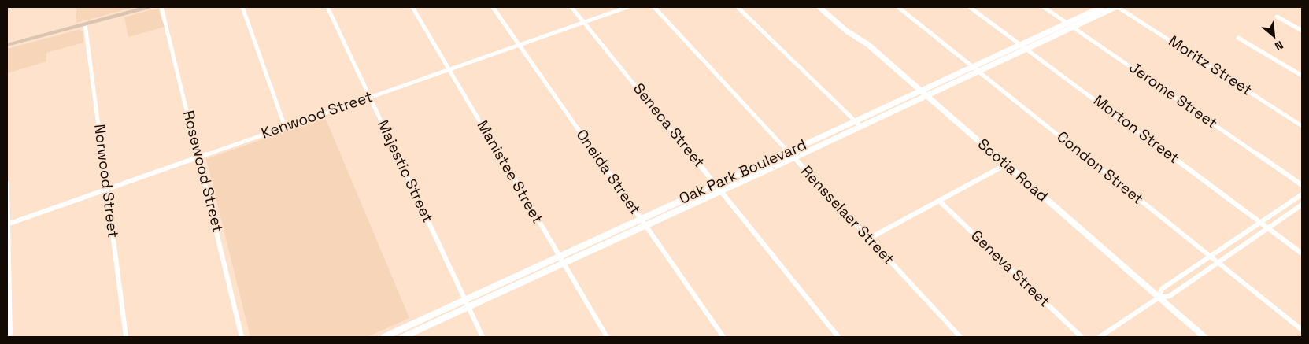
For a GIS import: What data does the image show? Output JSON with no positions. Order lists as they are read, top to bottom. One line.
{"streets":{"street":["Moritz Street","Jerome Street","Kenwood Street","Seneca Street","Morton Street","Condon Street","Scotia Road","Rosewood Street","Majestic Street","Manistee Street","Oneida Street","Oak Park Boulevard","Norwood Street","Rensselaer Street","Geneva Street"]},"crossings":[["Moritz Street","Oak Park Boulevard"],["Jerome Street","Oak Park Boulevard"],["Kenwood Street","Seneca Street"],["Kenwood Street","Rosewood Street"],["Kenwood Street","Majestic Street"],["Kenwood Street","Manistee Street"],["Kenwood Street","Oneida Street"],["Kenwood Street","Norwood Street"],["Seneca Street","Oak Park Boulevard"],["Morton Street","Oak Park Boulevard"],["Condon Street","Oak Park Boulevard"],["Scotia Road","Oak Park Boulevard"],["Majestic Street","Oak Park Boulevard"],["Manistee Street","Oak Park Boulevard"],["Oneida Street","Oak Park Boulevard"],["Oak Park Boulevard","Rensselaer Street"]],"north":"bottom right"}
